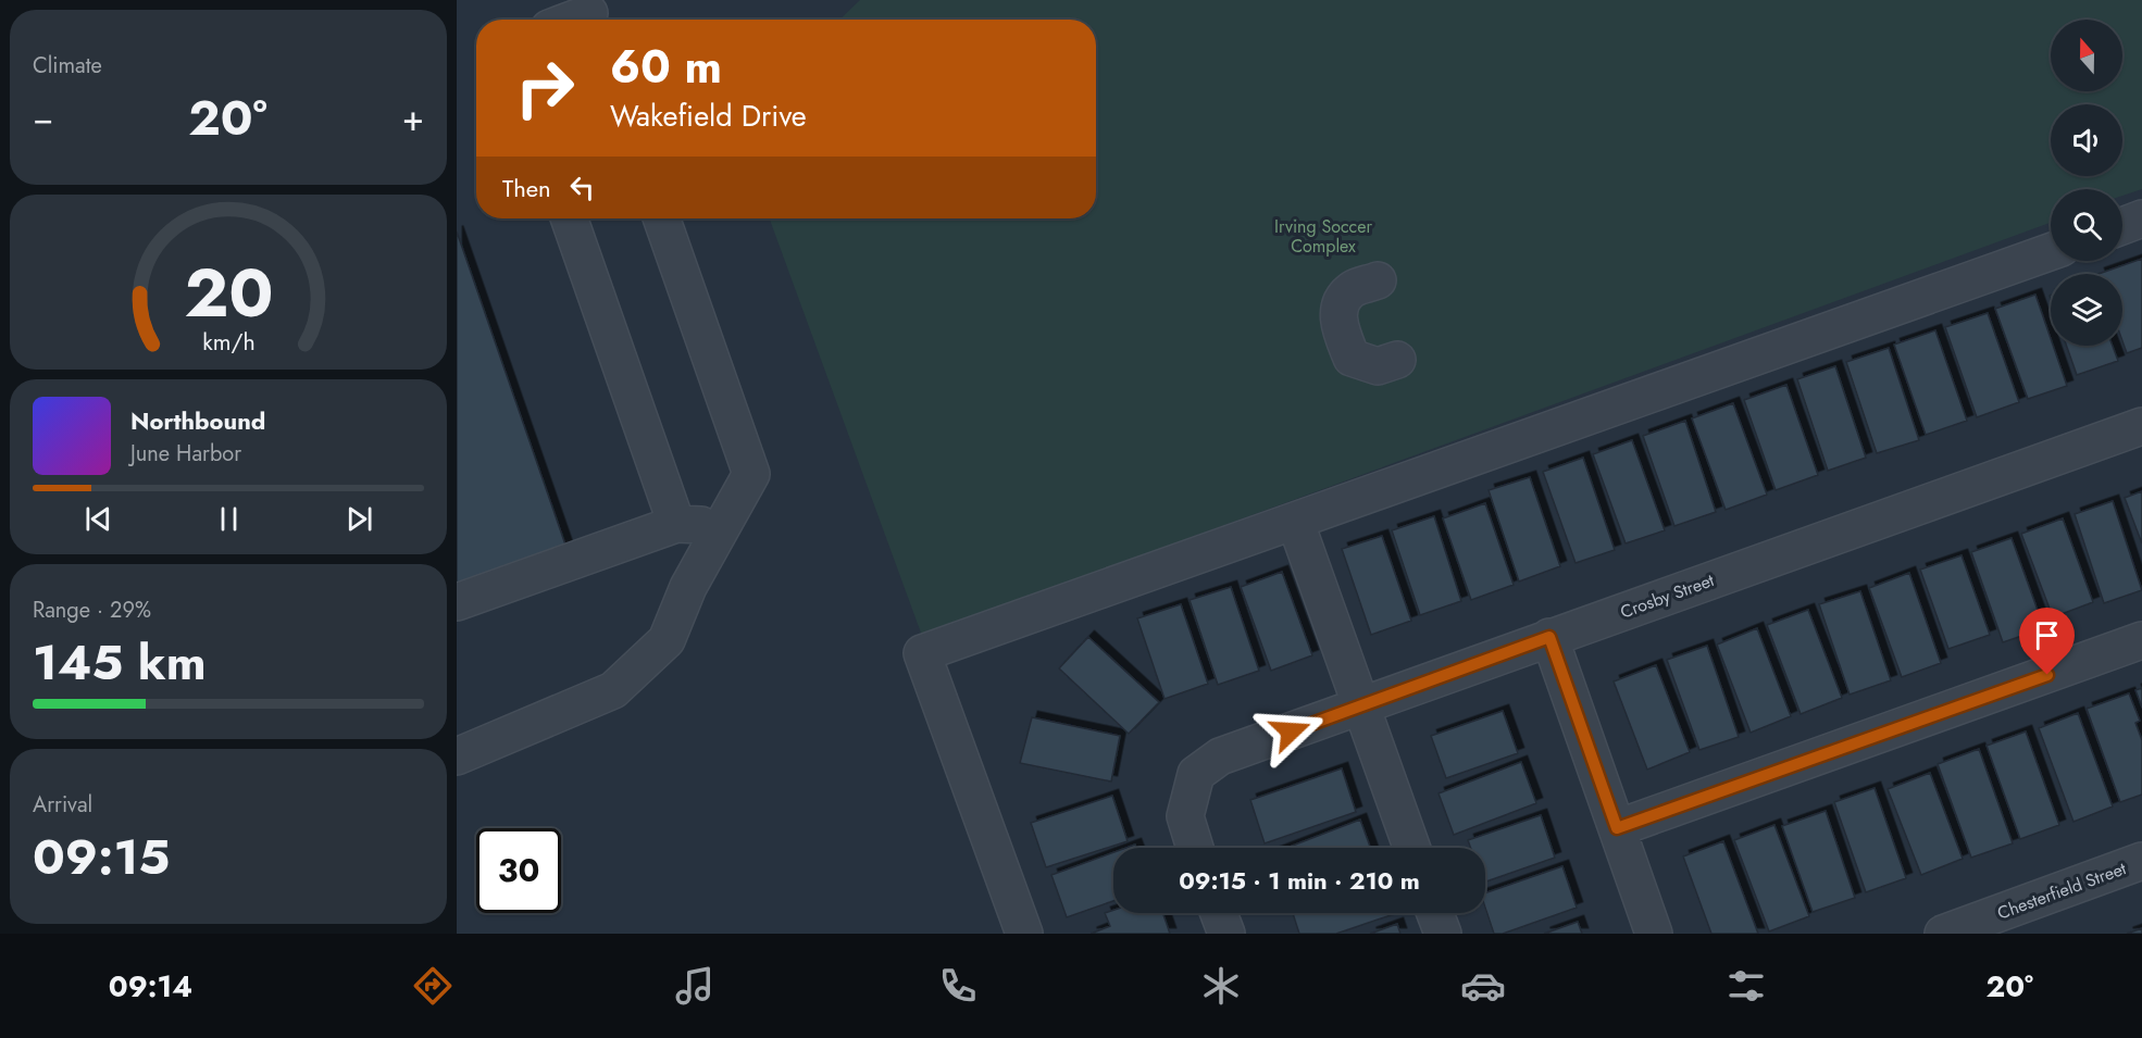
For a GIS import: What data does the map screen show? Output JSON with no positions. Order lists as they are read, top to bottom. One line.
{"streets":{"street":["Crosby Street","Chesterfield Street"]},"parks":["Irving Soccer Complex"],"north":"top","page":{"tile":["Climate",["Range · 29%","145 km"],["Arrival","09:15"]],"turn":["60 m","Wakefield Drive"],"heat":["−","20°","+"],"then":"Then","song":["Northbound","June Harbor"],"limit":"30","trip":"09:15 · 1 min · 210 m","tabs":["09:14","20°"],"gauge":["20","km/h"]}}
